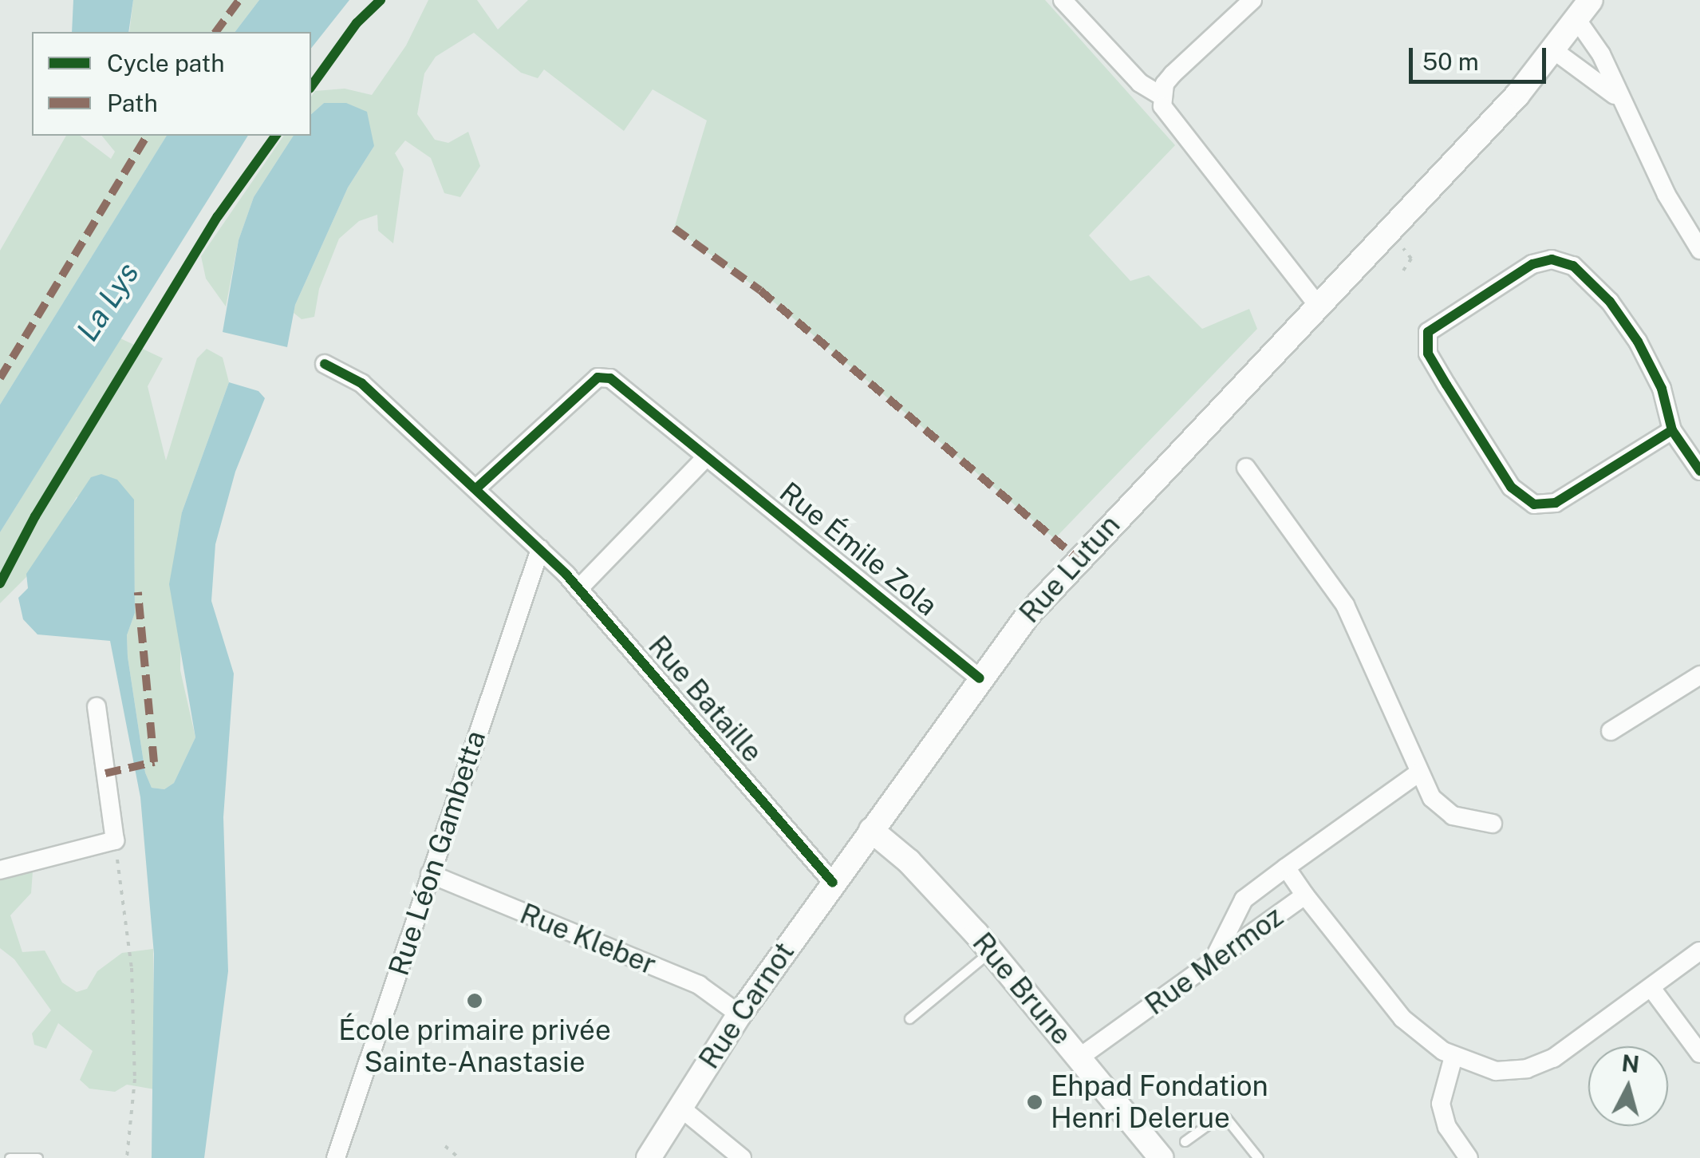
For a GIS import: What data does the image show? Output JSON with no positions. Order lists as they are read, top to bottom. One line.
{"streets":{"main road":["Rue Lutun","Rue Brune","Rue Carnot"],"street":["Rue Émile Zola","Rue Bataille","Rue Léon Gambetta","Rue Kleber","Rue Mermoz"]},"crossings":[["Rue Émile Zola","Rue Lutun"],["Rue Émile Zola","Rue Bataille"],["Rue Lutun","Rue Brune"],["Rue Lutun","Rue Carnot"],["Rue Bataille","Rue Léon Gambetta"],["Rue Bataille","Rue Carnot"],["Rue Léon Gambetta","Rue Kleber"],["Rue Kleber","Rue Carnot"],["Rue Mermoz","Rue Brune"]],"water":["La Lys"],"places":["École primaire privée Sainte-Anastasie","Ehpad Fondation Henri Delerue"],"legend":["Cycle path","Path"],"scale_bar":"50 m","north":"top"}
